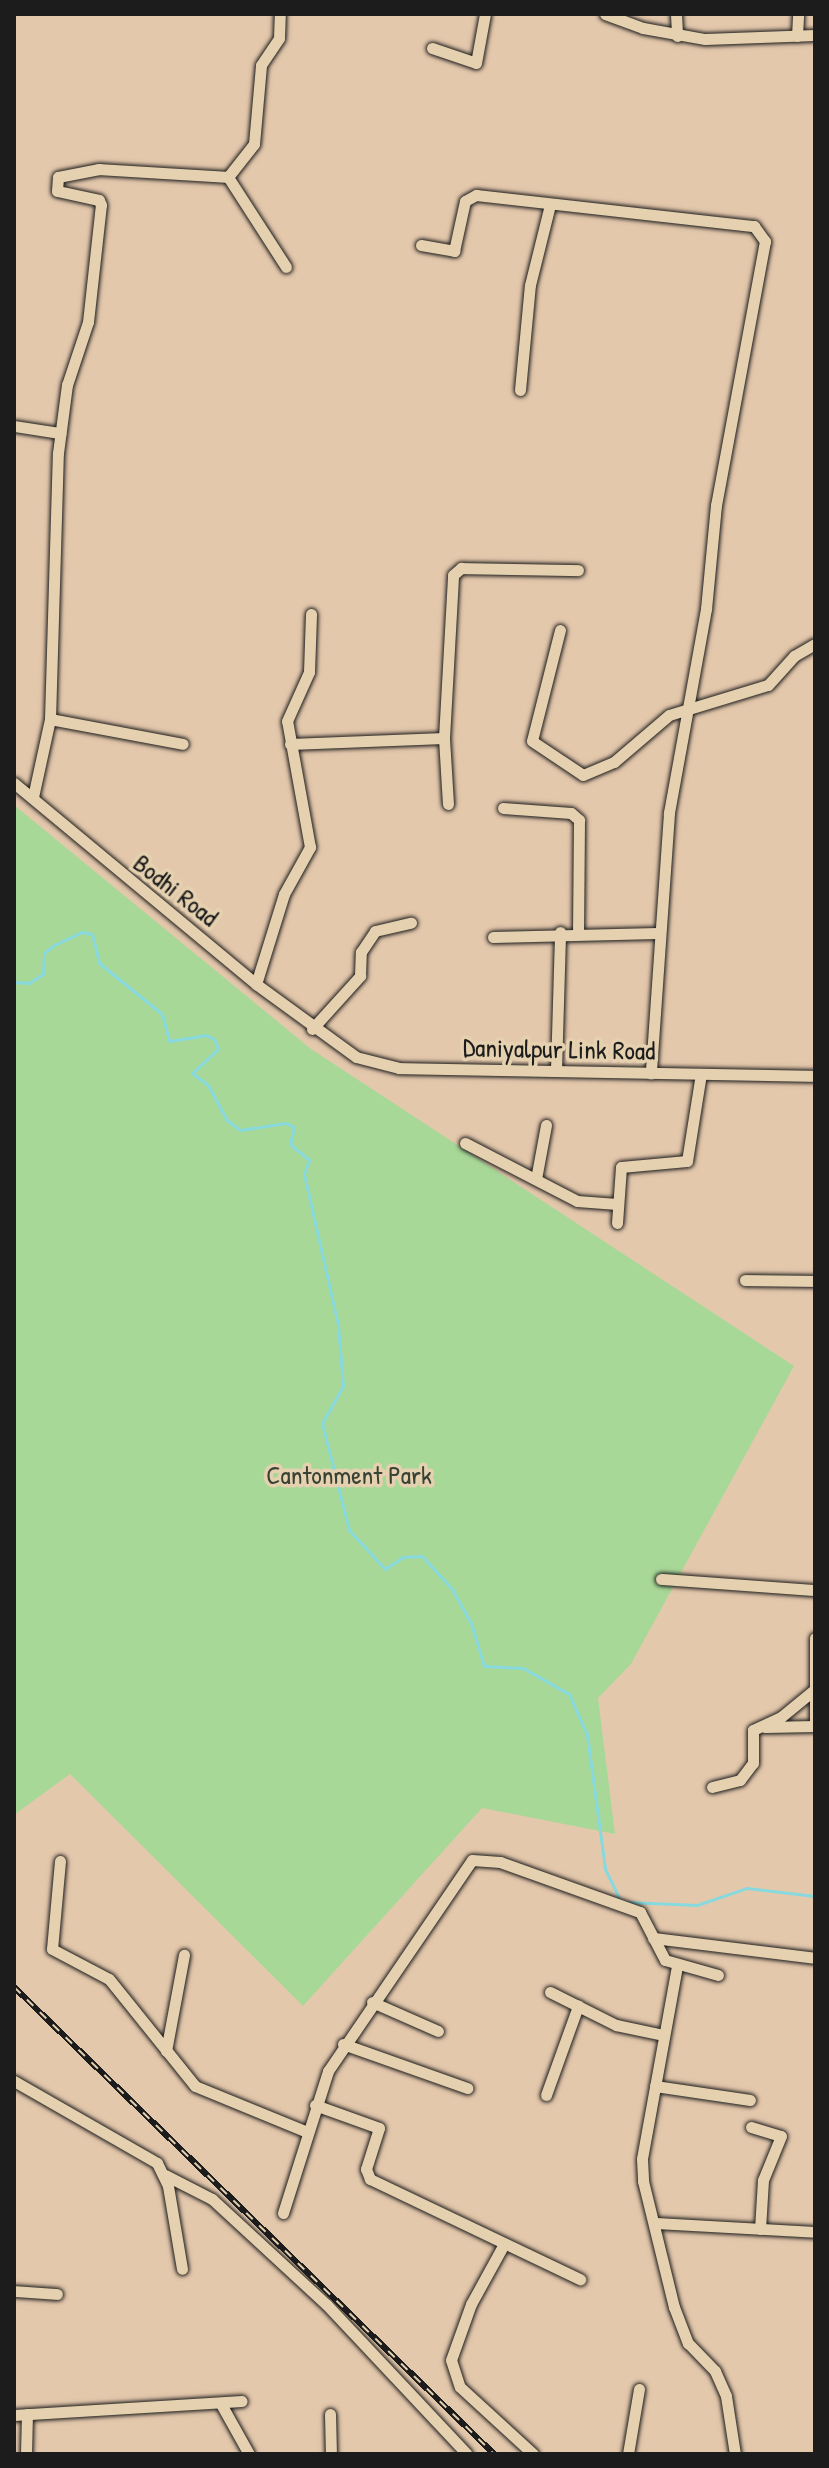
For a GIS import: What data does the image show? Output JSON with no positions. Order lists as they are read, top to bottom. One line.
{"streets":{"street":["Bodhi Road","Daniyalpur Link Road"]},"crossings":[["Bodhi Road","Daniyalpur Link Road"]],"parks":["Cantonment Park"]}
